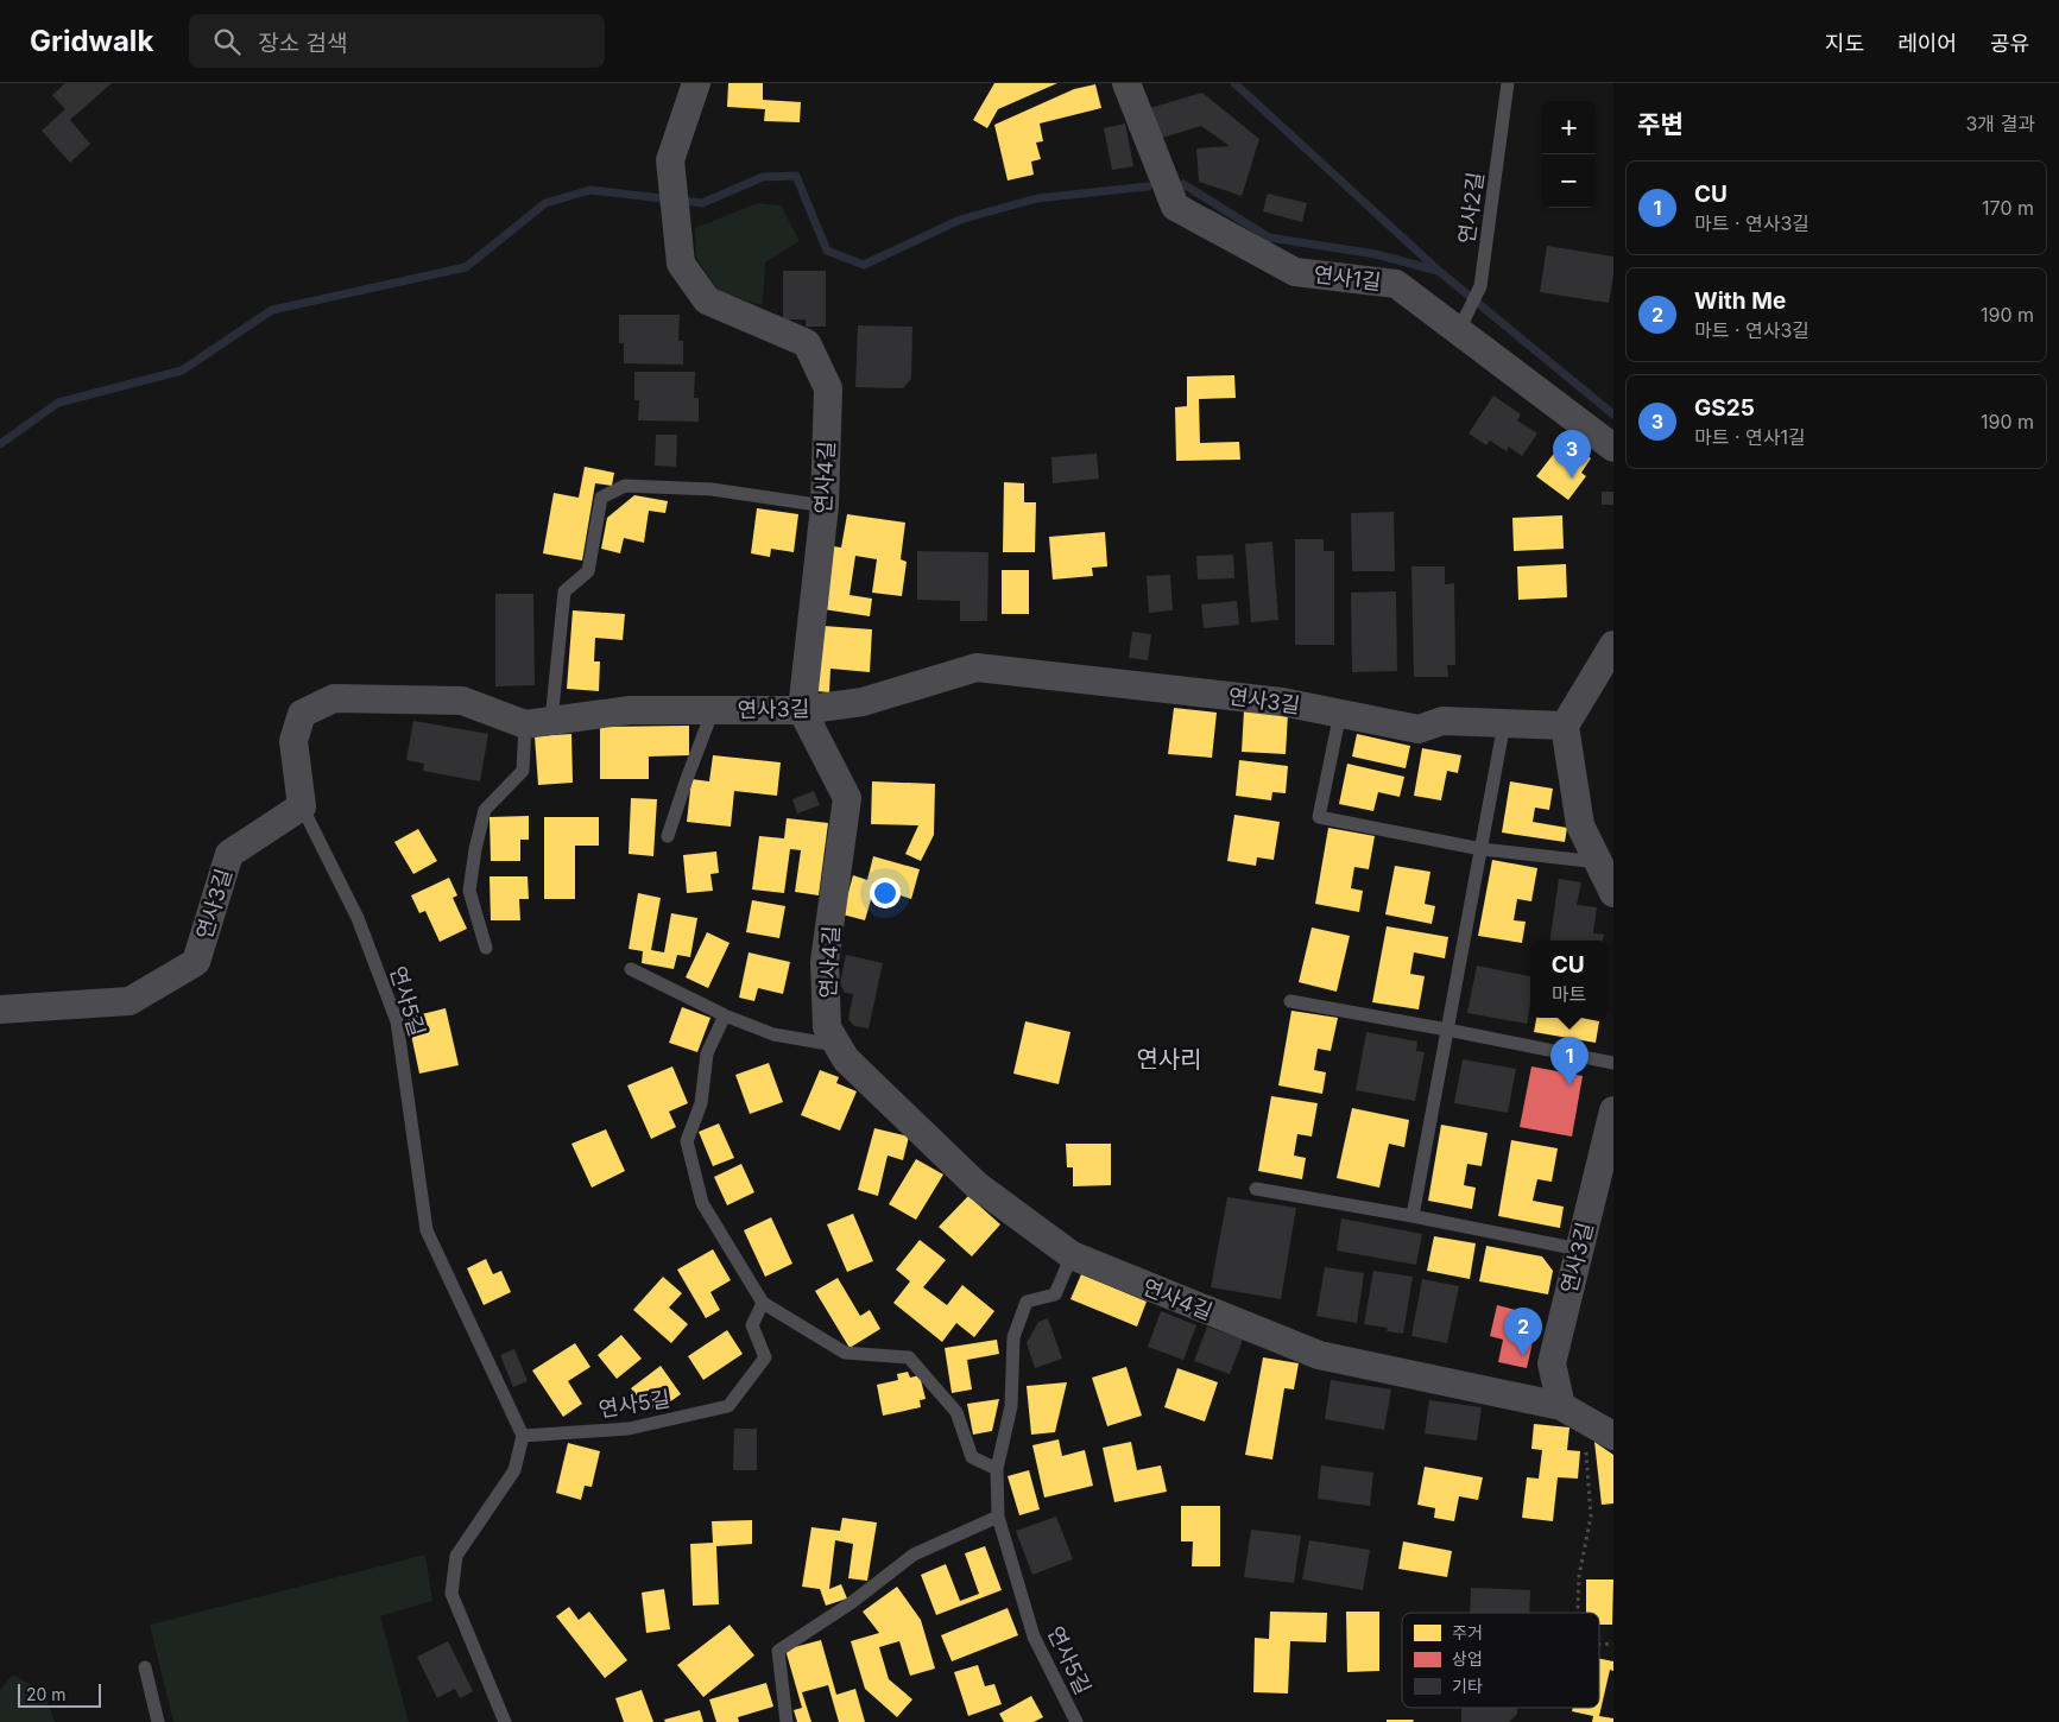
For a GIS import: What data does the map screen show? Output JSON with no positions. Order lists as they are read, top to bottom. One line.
{"streets":{"street":["연사1길","연사4길","연사3길"],"lane":["연사2길","연사5길"]},"crossings":[["연사2길","연사1길"],["연사4길","연사3길"],["연사4길","연사5길"],["연사3길","연사5길"]],"districts":["연사리"],"legend":["주거","상업","기타"],"scale_bar":"20 m","page":{"header":"Gridwalk","search":"장소 검색","nav":["지도","레이어","공유"],"heading":["주변","3개 결과"],"map_buttons":["+","−"],"list":[{"mark":"1","name":"CU","note":"마트 · 연사3길","value":"170 m"},{"mark":"2","name":"With Me","note":"마트 · 연사3길","value":"190 m"},{"mark":"3","name":"GS25","note":"마트 · 연사1길","value":"190 m"}],"pins":["3","1","2"],"popup":["CU","마트"],"scale":"20 m"}}
